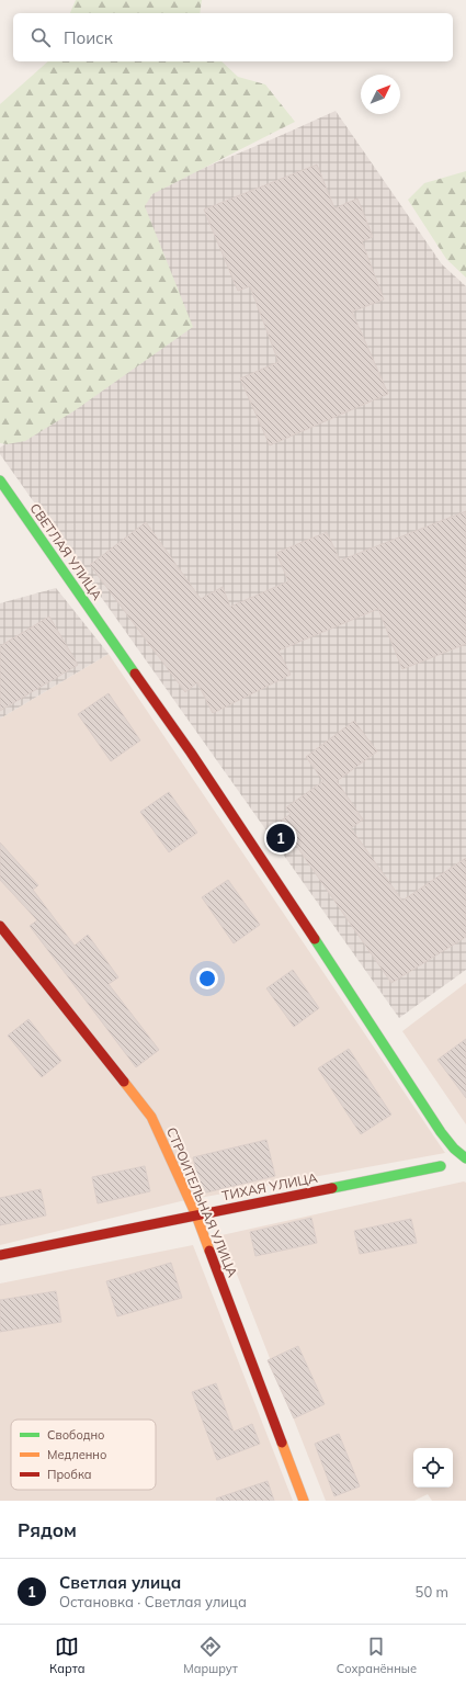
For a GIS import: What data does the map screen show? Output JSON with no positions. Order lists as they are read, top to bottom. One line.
{"streets":{"street":["СВЕТЛАЯ УЛИЦА","ТИХАЯ УЛИЦА","СТРОИТЕЛЬНАЯ УЛИЦА"]},"crossings":[["ТИХАЯ УЛИЦА","СТРОИТЕЛЬНАЯ УЛИЦА"]],"legend":["Свободно","Медленно","Пробка"],"north":"top right","page":{"search":"Поиск","pins":"1","heading":"Рядом","list":[{"mark":"1","name":"Светлая улица","note":"Остановка · Светлая улица","value":"50 m"}],"nav":["Карта","Маршрут","Сохранённые"]}}
